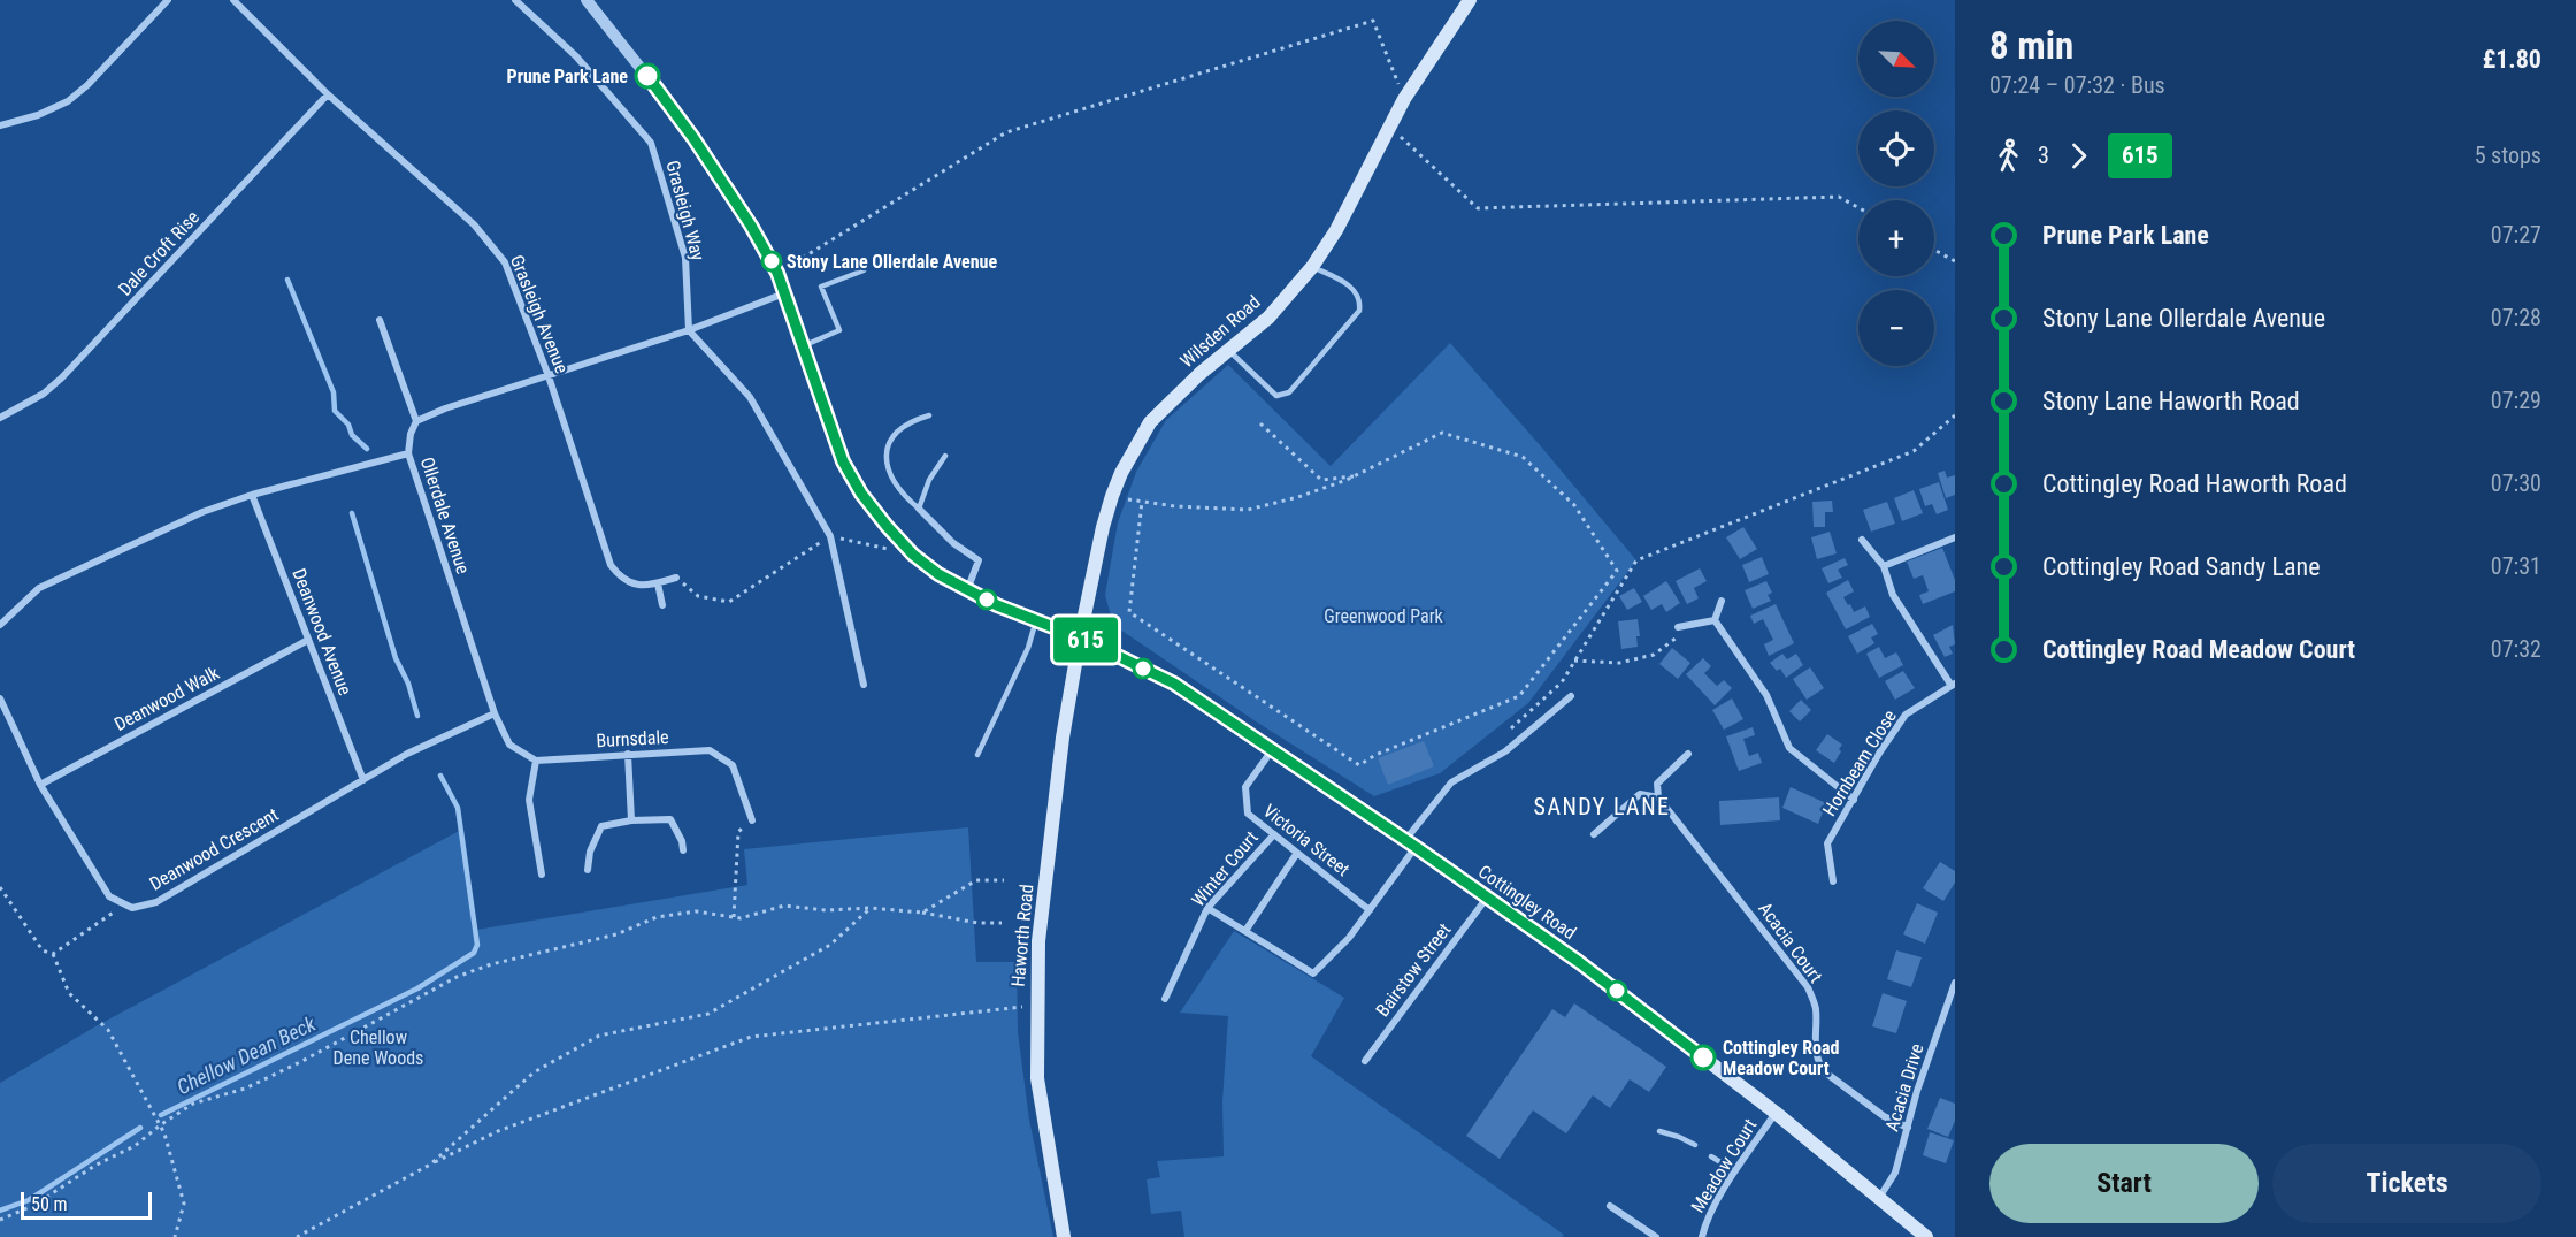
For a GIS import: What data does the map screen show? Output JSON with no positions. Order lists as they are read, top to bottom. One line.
{"streets":{"main road":["Wilsden Road","Cottingley Road","Haworth Road"],"street":["Grasleigh Way","Dale Croft Rise","Grasleigh Avenue","Ollerdale Avenue","Deanwood Avenue","Deanwood Walk","Burnsdale","Hornbeam Close","Victoria Street","Deanwood Crescent","Winter Court","Acacia Court","Bairstow Street","Acacia Drive","Meadow Court"]},"crossings":[["Dale Croft Rise","Grasleigh Avenue"],["Wilsden Road","Cottingley Road"],["Wilsden Road","Haworth Road"],["Ollerdale Avenue","Deanwood Crescent"],["Deanwood Avenue","Deanwood Walk"],["Deanwood Avenue","Deanwood Crescent"],["Victoria Street","Winter Court"],["Victoria Street","Cottingley Road"],["Cottingley Road","Haworth Road"],["Cottingley Road","Bairstow Street"],["Cottingley Road","Acacia Drive"],["Cottingley Road","Meadow Court"],["Acacia Court","Acacia Drive"]],"districts":["SANDY LANE"],"water":["Chellow Dean Beck"],"parks":["Greenwood Park","Chellow Dene Woods"],"places":["Prune Park Lane","Stony Lane Ollerdale Avenue","Cottingley Road Meadow Court"],"lines":["bus line 615"],"scale_bar":"50 m","north":"bottom right","page":{"on_map":"615","heading":["8 min","07:24 – 07:32 · Bus","£1.80"],"map_buttons":["+","−"],"legs":["3","615","5 stops"],"list":[{"name":"Prune Park Lane","value":"07:27"},{"name":"Stony Lane Ollerdale Avenue","value":"07:28"},{"name":"Stony Lane Haworth Road","value":"07:29"},{"name":"Cottingley Road Haworth Road","value":"07:30"},{"name":"Cottingley Road Sandy Lane","value":"07:31"},{"name":"Cottingley Road Meadow Court","value":"07:32"}],"buttons":["Start","Tickets"],"scale":"50 m"}}
